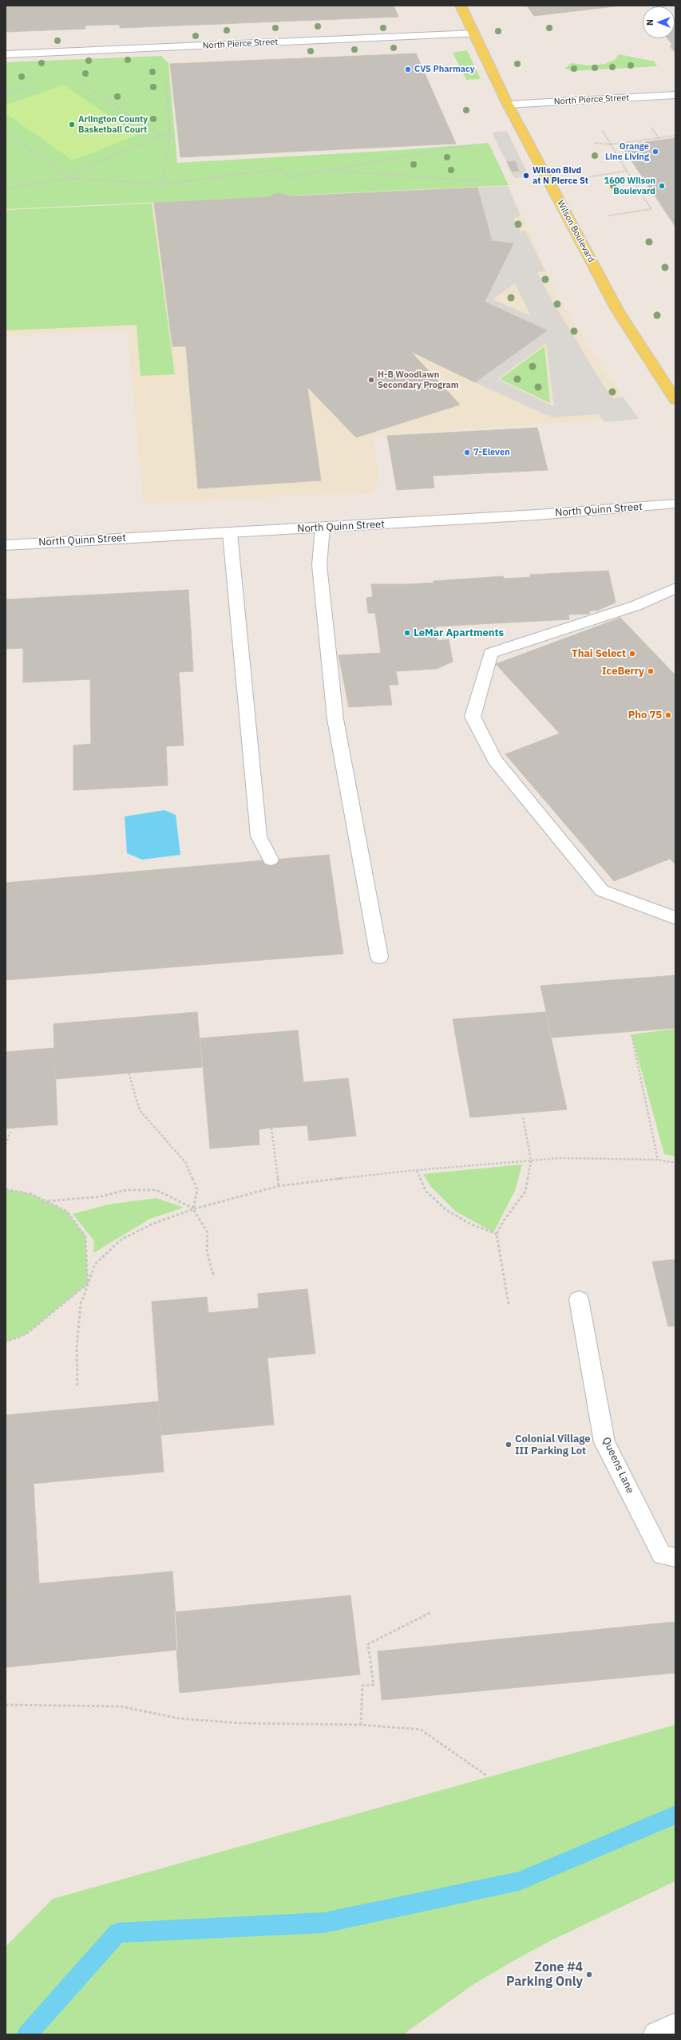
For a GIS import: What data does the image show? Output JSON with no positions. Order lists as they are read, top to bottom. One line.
{"streets":{"main road":["Wilson Boulevard"],"street":["North Pierce Street","North Quinn Street","Queens Lane"]},"crossings":[["North Pierce Street","Wilson Boulevard"]],"places":["CVS Pharmacy","Arlington County Basketball Court","Orange Line Living","Wilson Blvd at N Pierce St","1600 Wilson Boulevard","H-B Woodlawn Secondary Program","7-Eleven","LeMar Apartments","Thai Select","IceBerry","Pho 75","Colonial Village III Parking Lot","Zone #4 Parking Only"],"north":"left"}
